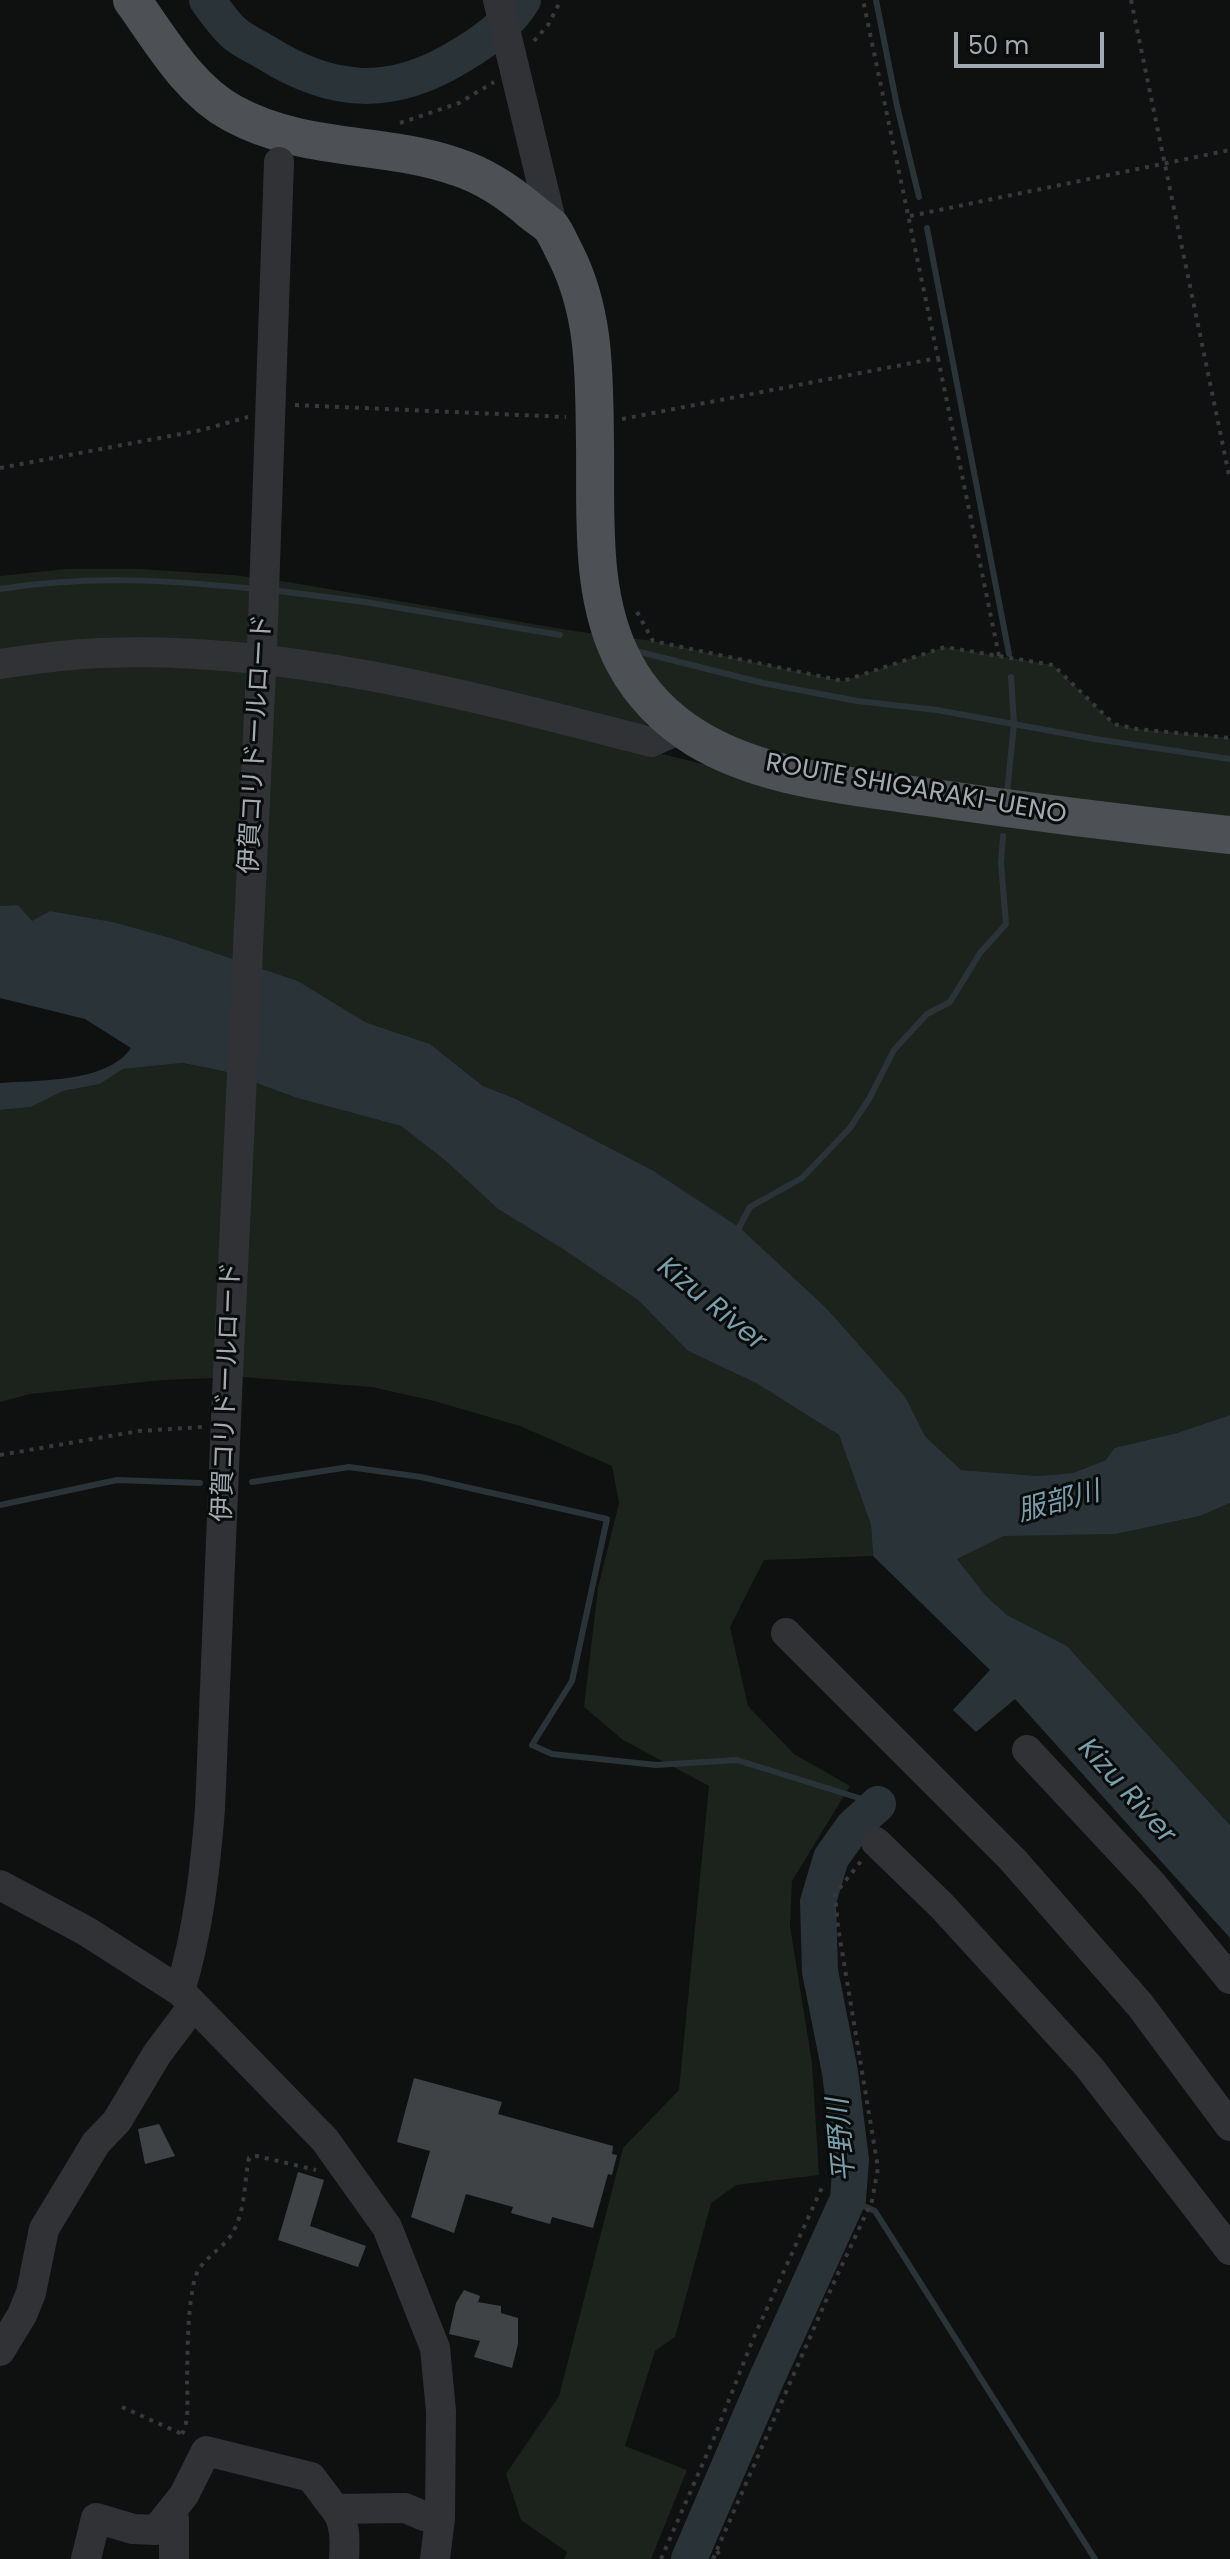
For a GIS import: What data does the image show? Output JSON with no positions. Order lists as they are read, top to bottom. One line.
{"streets":{"main road":["ROUTE SHIGARAKI-UENO"],"street":["伊賀コリドールロード"]},"crossings":[["伊賀コリドールロード","ROUTE SHIGARAKI-UENO"]],"water":["Kizu River","服部川","平野川"],"scale_bar":"50 m"}
